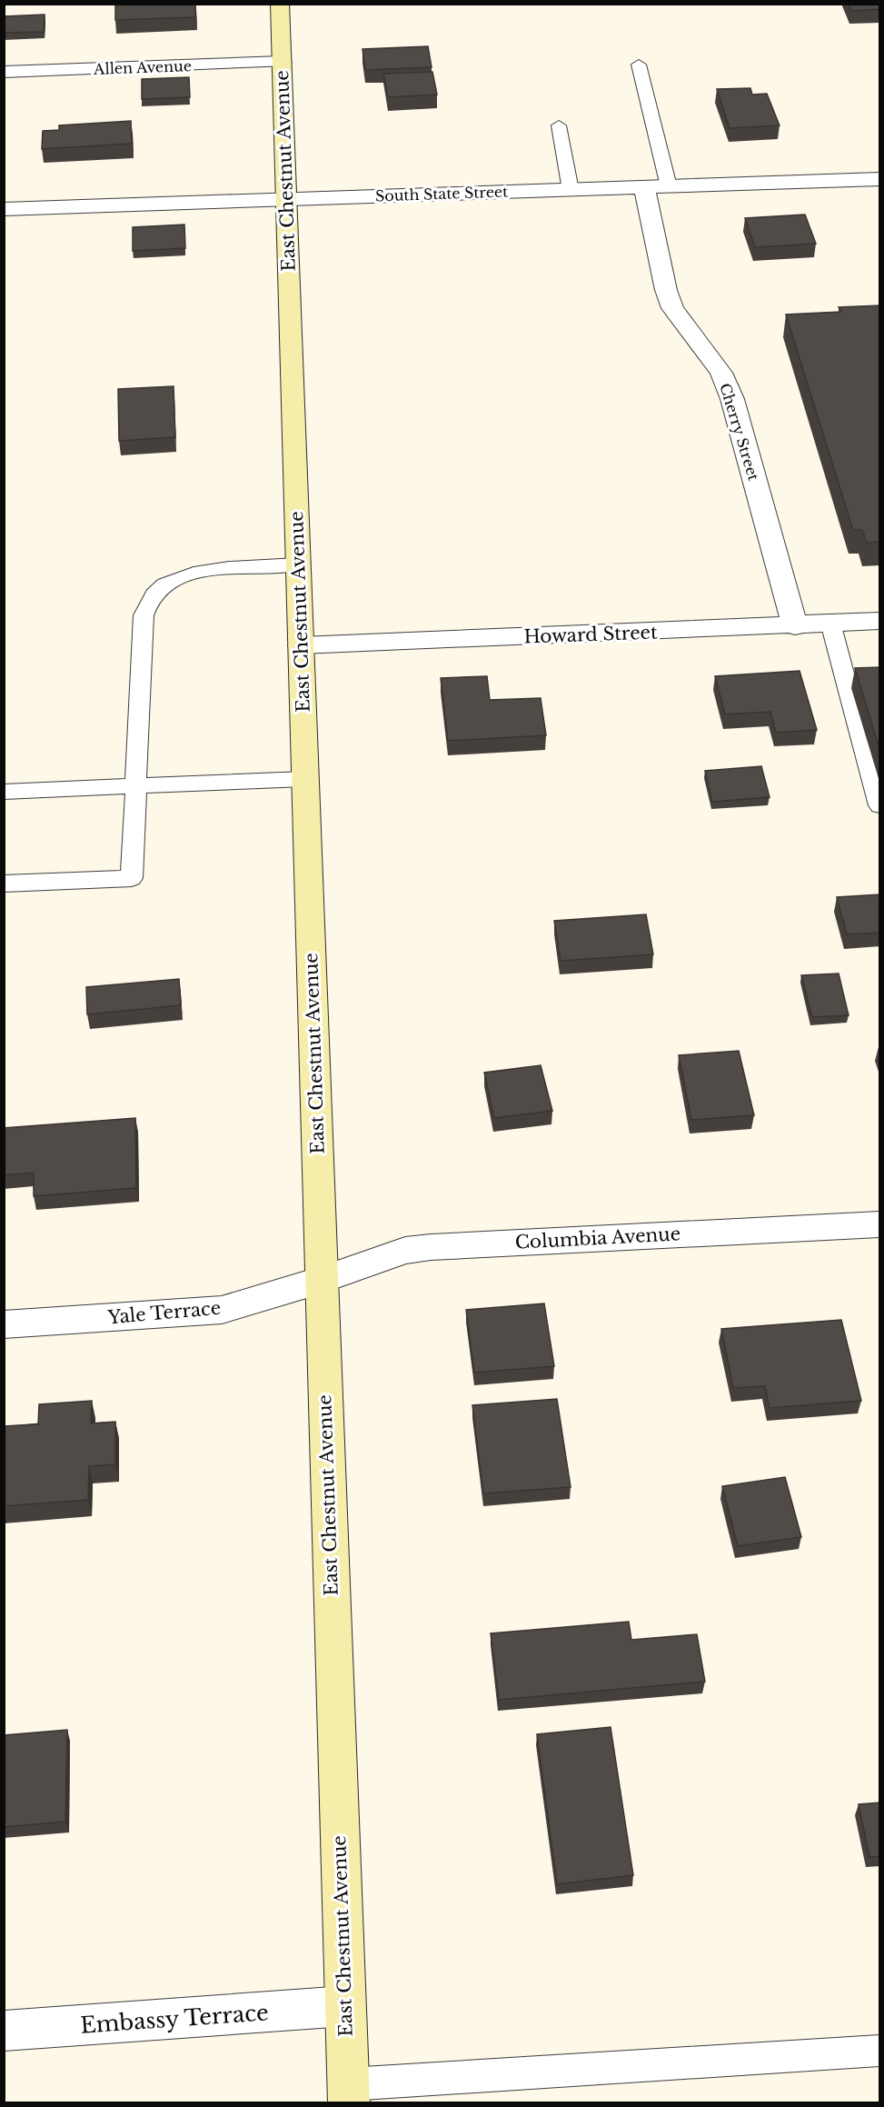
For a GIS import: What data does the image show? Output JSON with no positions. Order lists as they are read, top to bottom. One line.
{"streets":{"street":["Allen Avenue","East Chestnut Avenue","South State Street","Cherry Street","Howard Street","Columbia Avenue","Yale Terrace","Embassy Terrace"]},"crossings":[["Allen Avenue","East Chestnut Avenue"],["East Chestnut Avenue","South State Street"],["East Chestnut Avenue","Howard Street"],["East Chestnut Avenue","Columbia Avenue"],["East Chestnut Avenue","Yale Terrace"],["East Chestnut Avenue","Embassy Terrace"],["South State Street","Cherry Street"],["Cherry Street","Howard Street"],["Columbia Avenue","Yale Terrace"]]}
